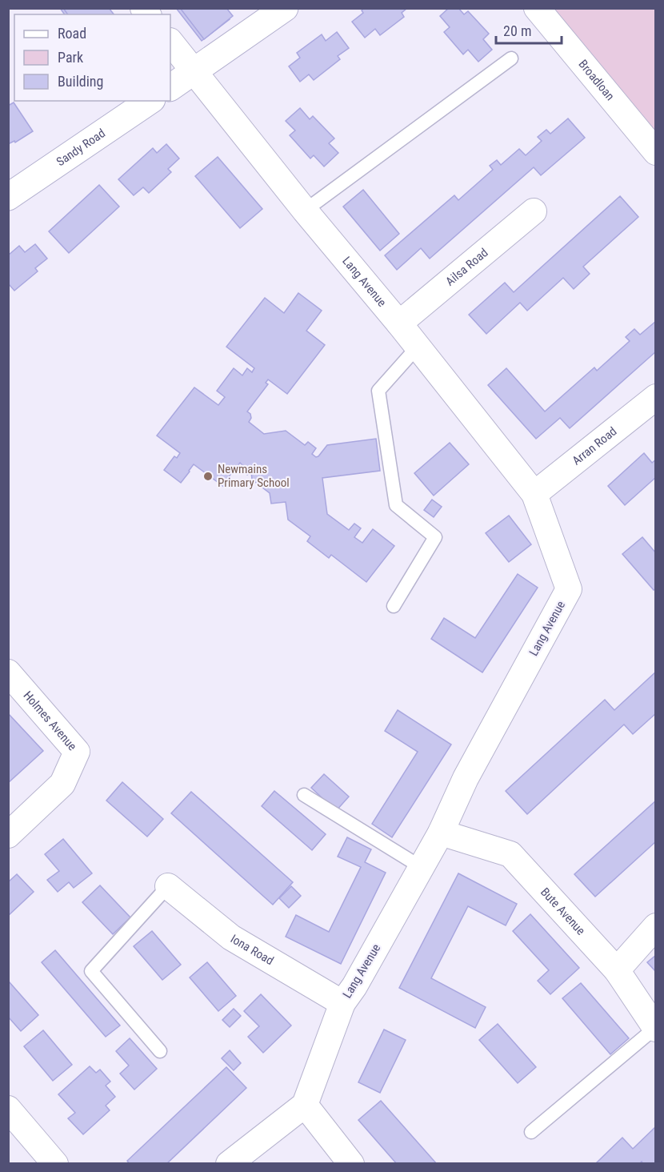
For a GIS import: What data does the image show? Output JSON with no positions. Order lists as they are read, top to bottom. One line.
{"streets":{"main road":["Sandy Road"],"street":["Broadloan","Ailsa Road","Lang Avenue","Arran Road","Holmes Avenue","Bute Avenue","Iona Road"]},"crossings":[["Ailsa Road","Lang Avenue"],["Lang Avenue","Arran Road"],["Lang Avenue","Bute Avenue"],["Lang Avenue","Iona Road"]],"places":["Newmains Primary School"],"legend":["Road","Park","Building"],"scale_bar":"20 m"}
